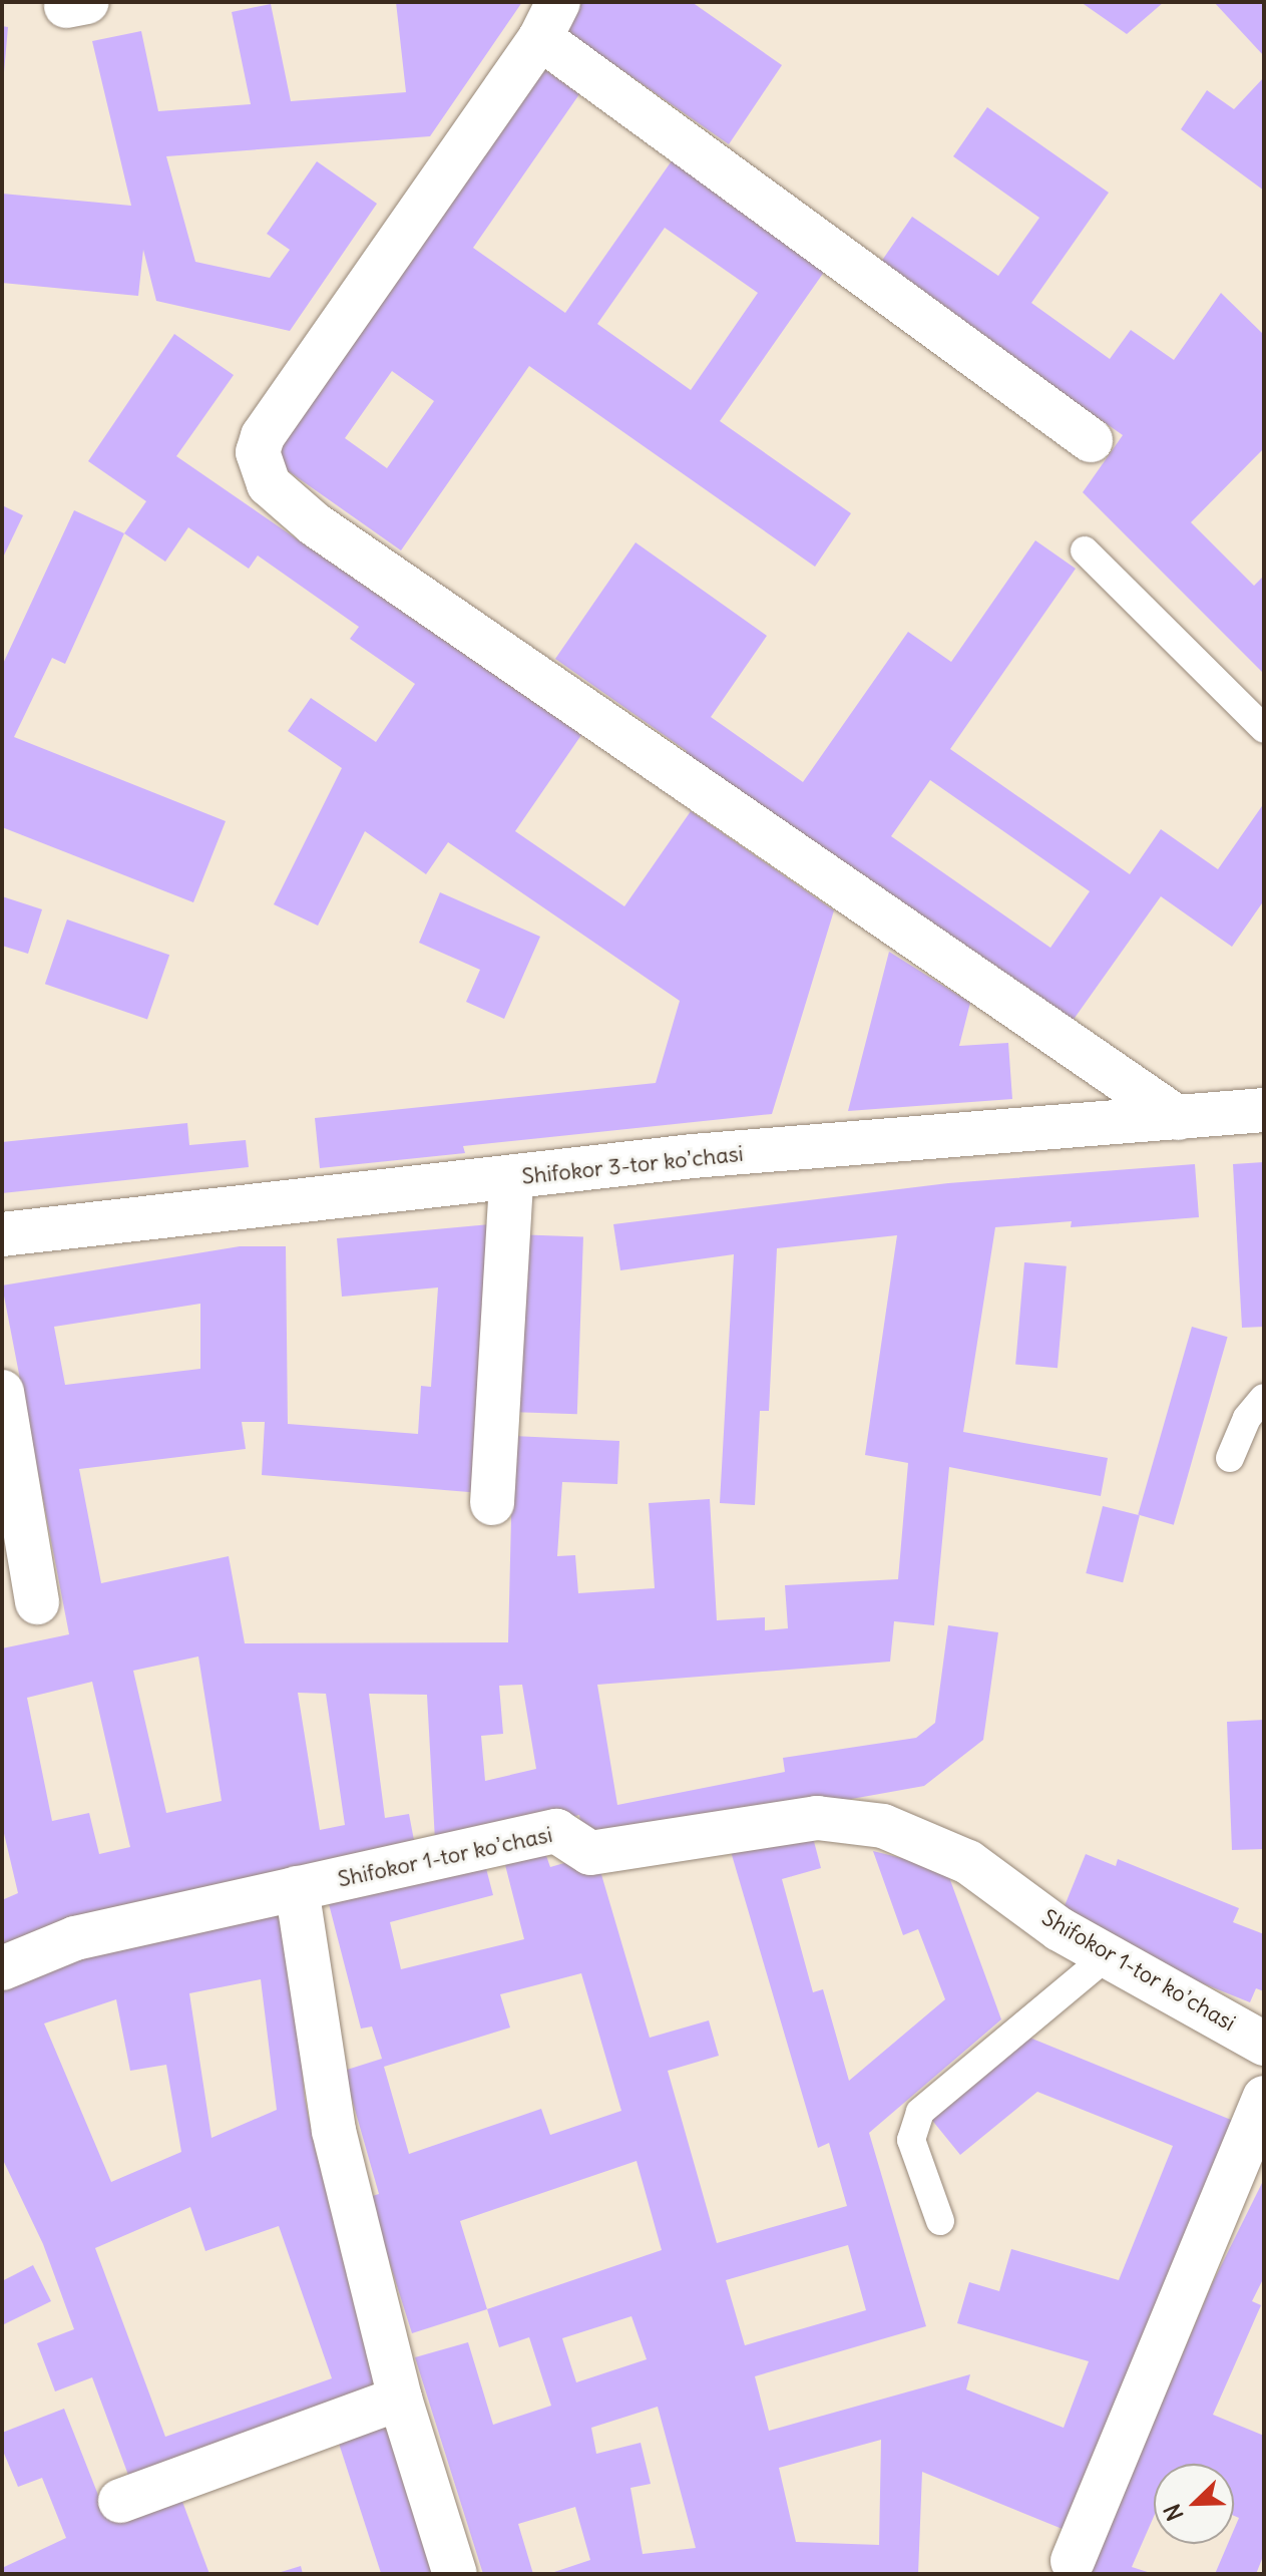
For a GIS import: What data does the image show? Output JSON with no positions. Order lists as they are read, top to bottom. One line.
{"streets":{"street":["Shifokor 3-tor koʼchasi","Shifokor 1-tor koʼchasi"]},"north":"bottom left"}
